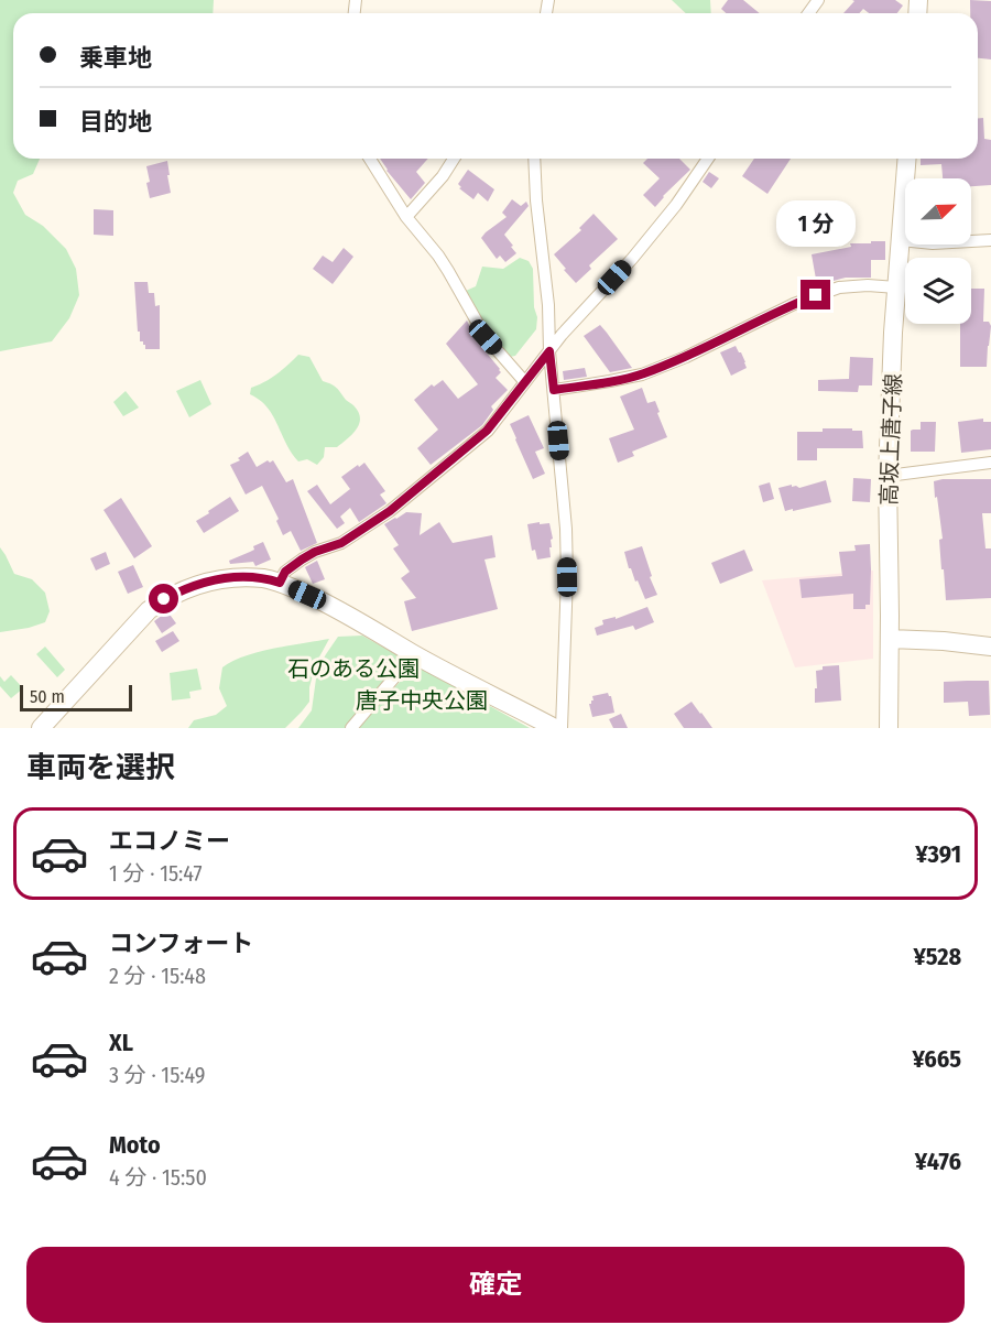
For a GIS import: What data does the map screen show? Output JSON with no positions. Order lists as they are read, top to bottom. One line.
{"streets":{"street":["高坂上唐子線"]},"parks":["石のある公園","唐子中央公園"],"scale_bar":"50 m","north":"top right","page":{"banner":["乗車地","目的地"],"bubble":"1 分","scale":"50 m","heading":"車両を選択","list":[{"name":"エコノミー","note":"1 分 · 15:47","value":"¥391"},{"name":"コンフォート","note":"2 分 · 15:48","value":"¥528"},{"name":"XL","note":"3 分 · 15:49","value":"¥665"},{"name":"Moto","note":"4 分 · 15:50","value":"¥476"}],"buttons":"確定"}}
